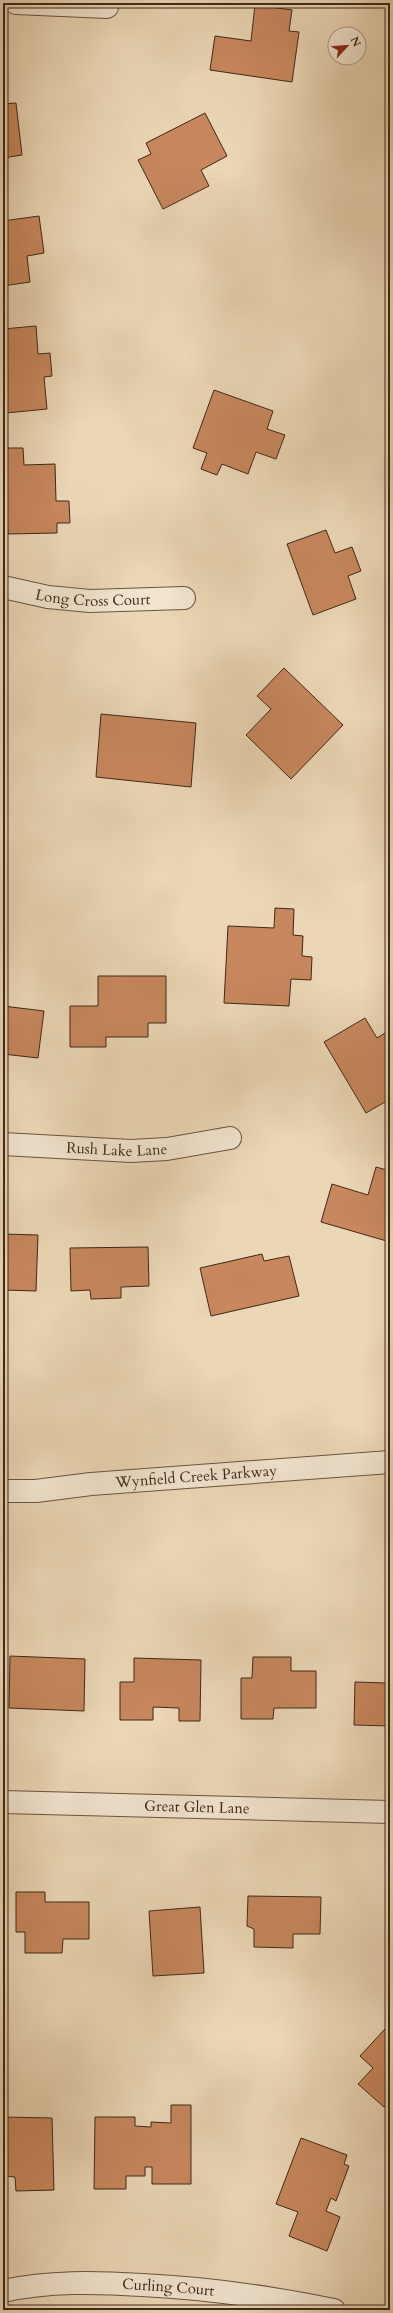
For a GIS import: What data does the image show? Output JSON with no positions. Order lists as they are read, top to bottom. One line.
{"streets":{"street":["Long Cross Court","Rush Lake Lane","Wynfield Creek Parkway","Great Glen Lane","Curling Court"]},"north":"top right"}
